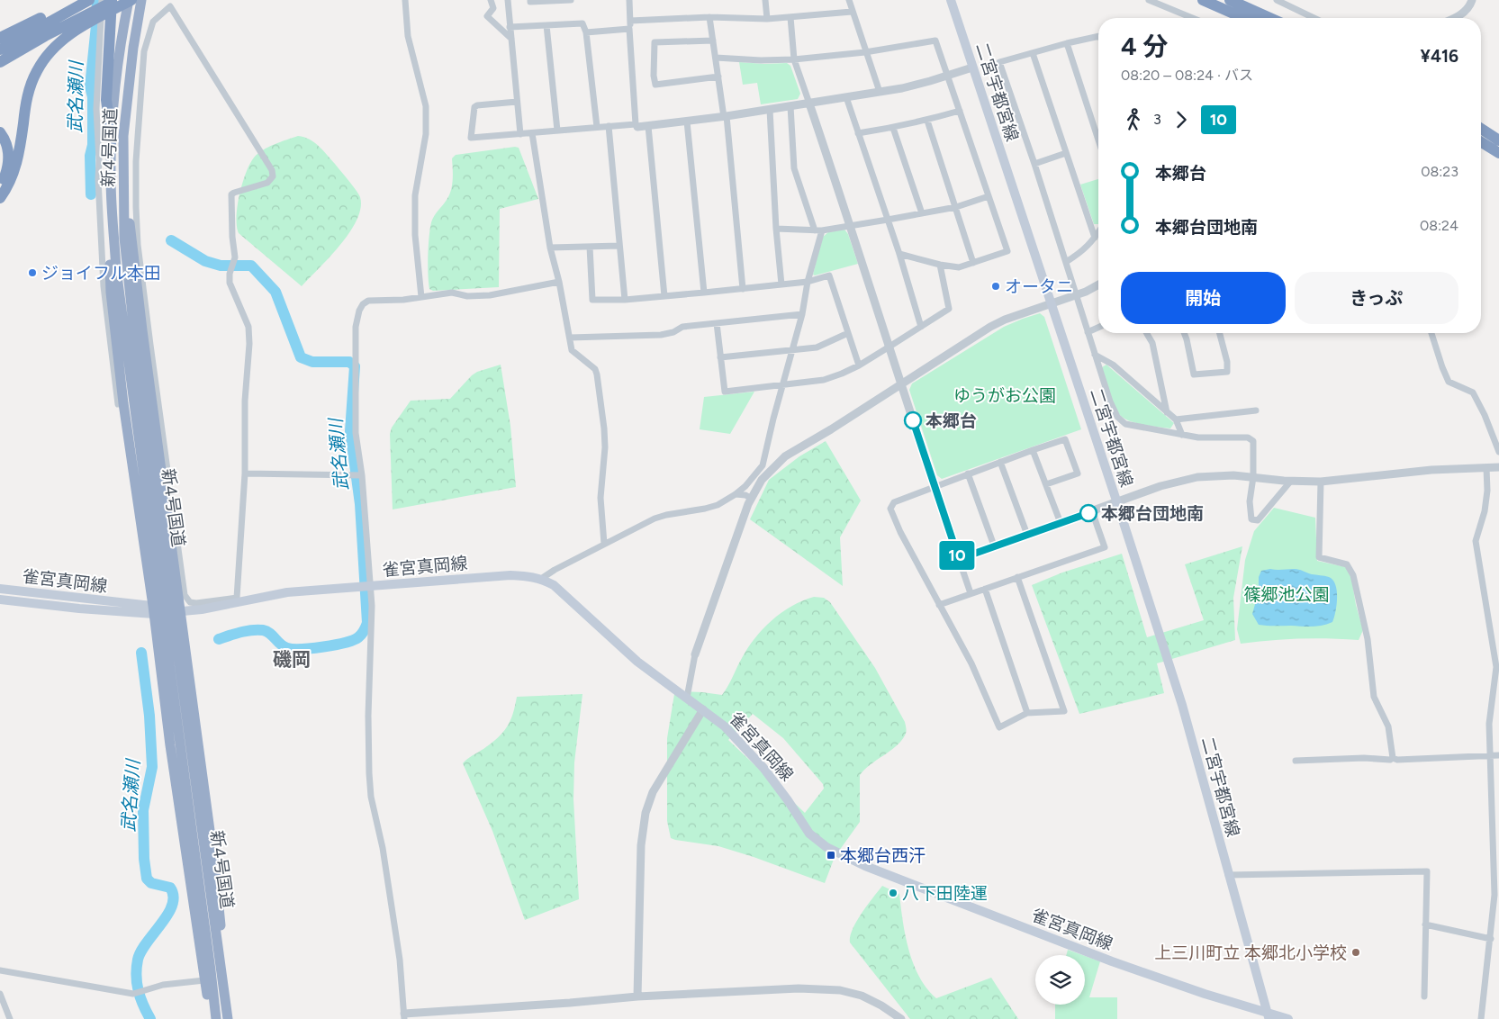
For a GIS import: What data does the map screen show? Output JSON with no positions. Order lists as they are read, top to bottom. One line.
{"streets":{"highway":["新4号国道"],"main road":["二宮宇都宮線","雀宮真岡線"]},"crossings":[["二宮宇都宮線","雀宮真岡線"]],"districts":["磯岡"],"water":["武名瀬川"],"parks":["ゆうがお公園","篠郷池公園"],"places":{"other":["ジョイフル本田","オータニ","本郷台","本郷台団地南","八下田陸運","上三川町立 本郷北小学校"],"transit":["本郷台西汗"]},"lines":["bus line 10"],"page":{"on_map":"10","heading":["4 分","08:20 – 08:24 · バス","¥416"],"legs":["3","10"],"list":[{"name":"本郷台","value":"08:23"},{"name":"本郷台団地南","value":"08:24"}],"buttons":["開始","きっぷ"]}}
